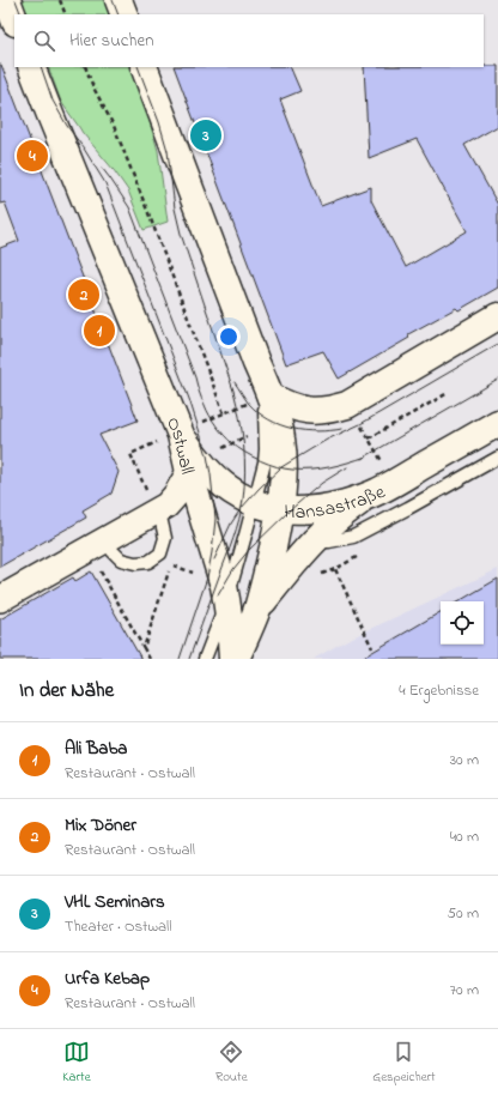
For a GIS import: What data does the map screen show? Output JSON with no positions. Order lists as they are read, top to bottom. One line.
{"streets":{"street":["Ostwall","Hansastraße"]},"crossings":[["Ostwall","Hansastraße"]],"page":{"search":"Hier suchen","pins":["3","4","2","1"],"heading":["In der Nähe","4 Ergebnisse"],"list":[{"mark":"1","name":"Ali Baba","note":"Restaurant · Ostwall","value":"30 m"},{"mark":"2","name":"Mix Döner","note":"Restaurant · Ostwall","value":"40 m"},{"mark":"3","name":"VHL Seminars","note":"Theater · Ostwall","value":"50 m"},{"mark":"4","name":"Urfa Kebap","note":"Restaurant · Ostwall","value":"70 m"}],"nav":["Karte","Route","Gespeichert"]}}
